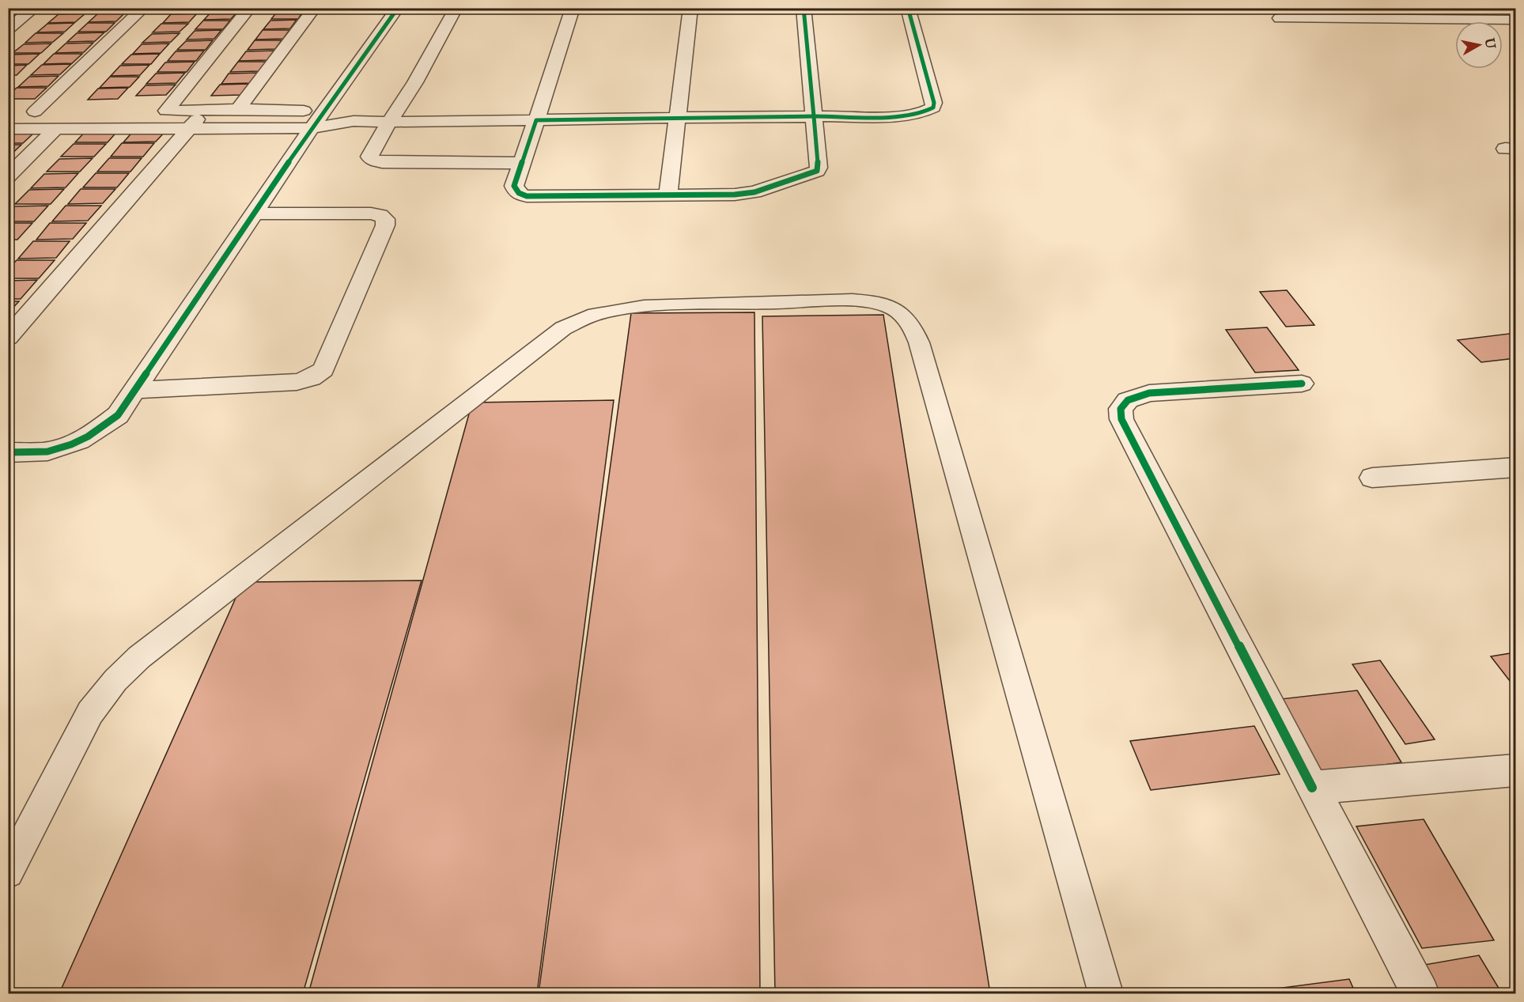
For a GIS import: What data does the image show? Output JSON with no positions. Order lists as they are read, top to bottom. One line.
{"north":"right"}
